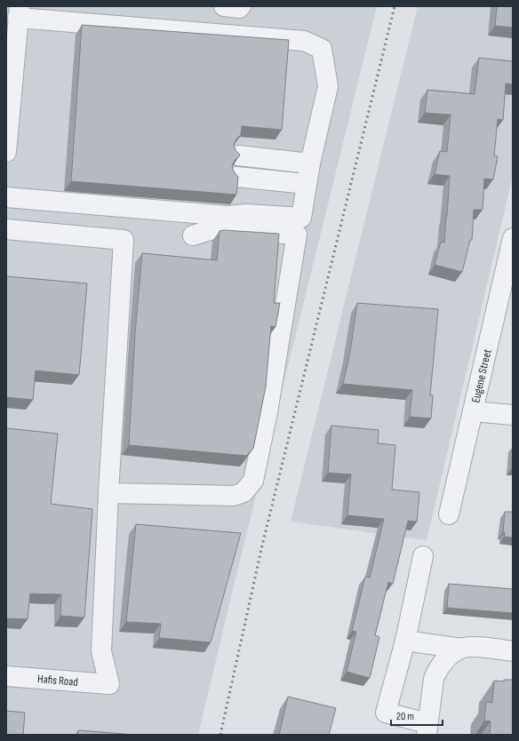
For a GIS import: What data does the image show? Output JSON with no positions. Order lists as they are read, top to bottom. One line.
{"streets":{"street":["Eugene Street","Hafis Road"]},"scale_bar":"20 m"}
